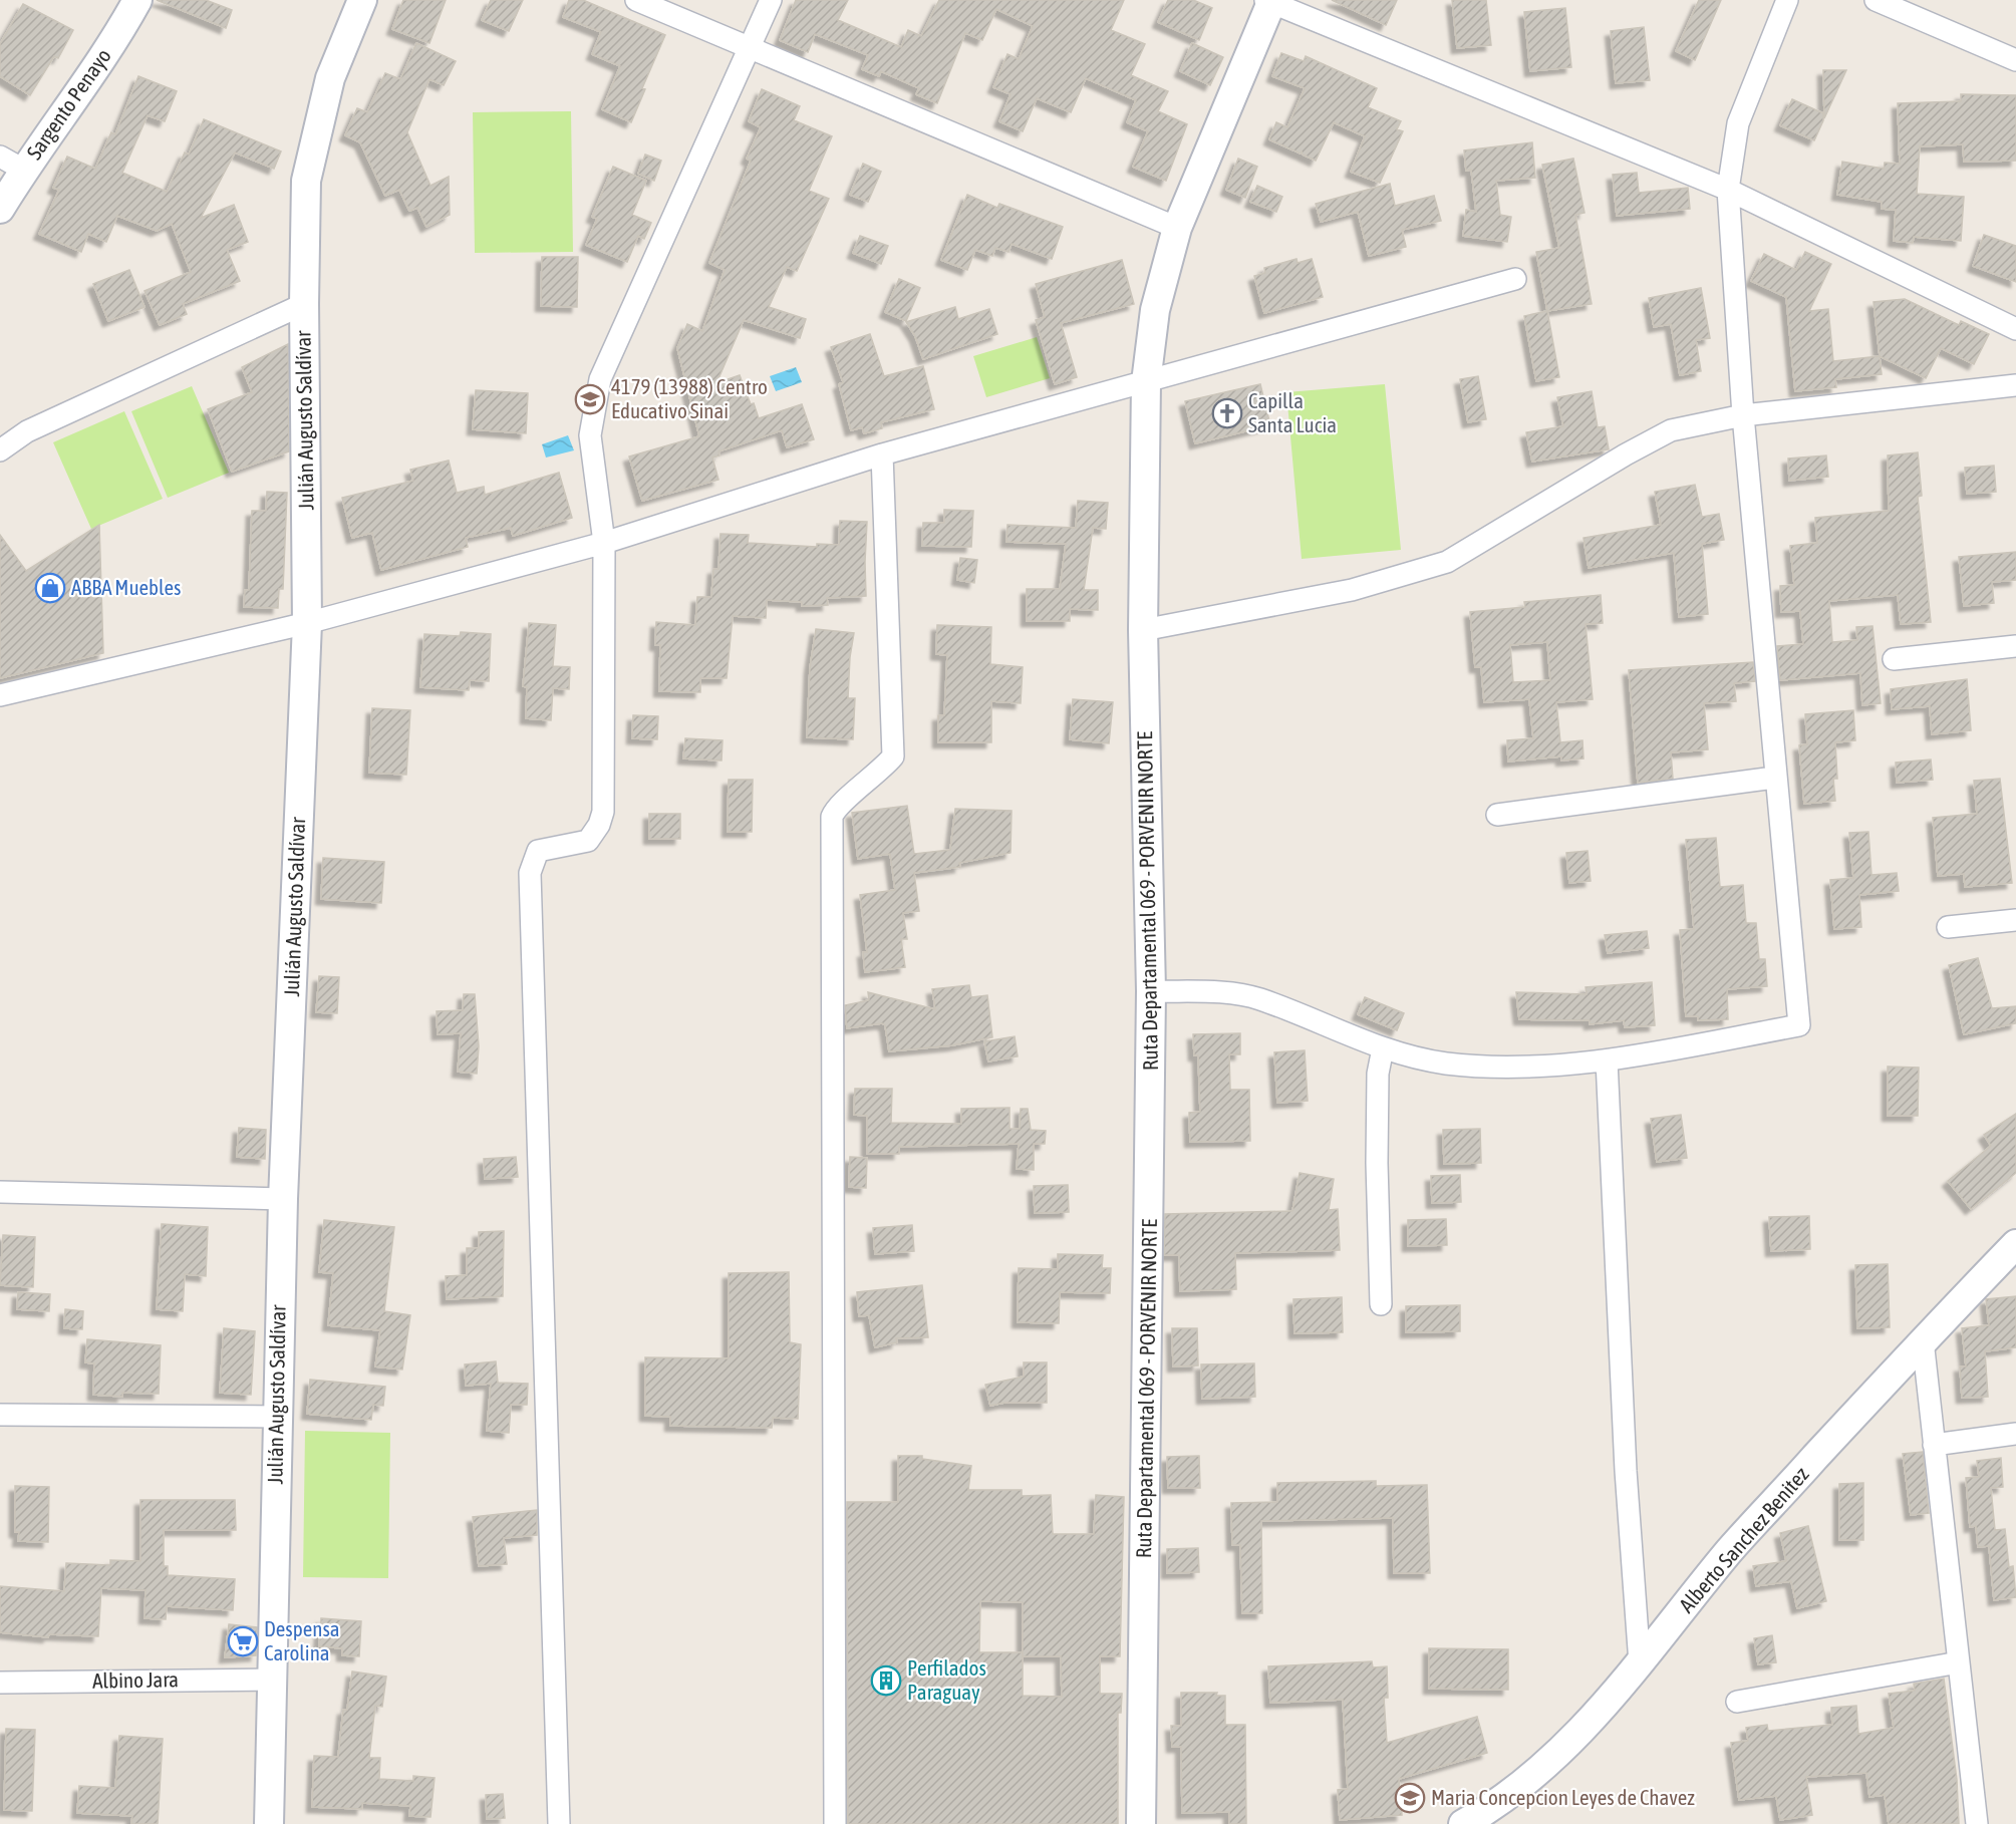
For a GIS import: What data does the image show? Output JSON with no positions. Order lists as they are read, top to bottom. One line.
{"streets":{"street":["Sargento Penayo","Julián Augusto Saldívar","Ruta Departamental 069 - PORVENIR NORTE","Alberto Sanchez Benitez","Albino Jara"]},"crossings":[["Julián Augusto Saldívar","Albino Jara"]],"places":{"school or university":["4179 (13988) Centro Educativo Sinai","Maria Concepcion Leyes de Chavez"],"church":["Capilla Santa Lucia"],"shop":["ABBA Muebles"],"supermarket":["Despensa Carolina"],"building":["Perfilados Paraguay"]}}
